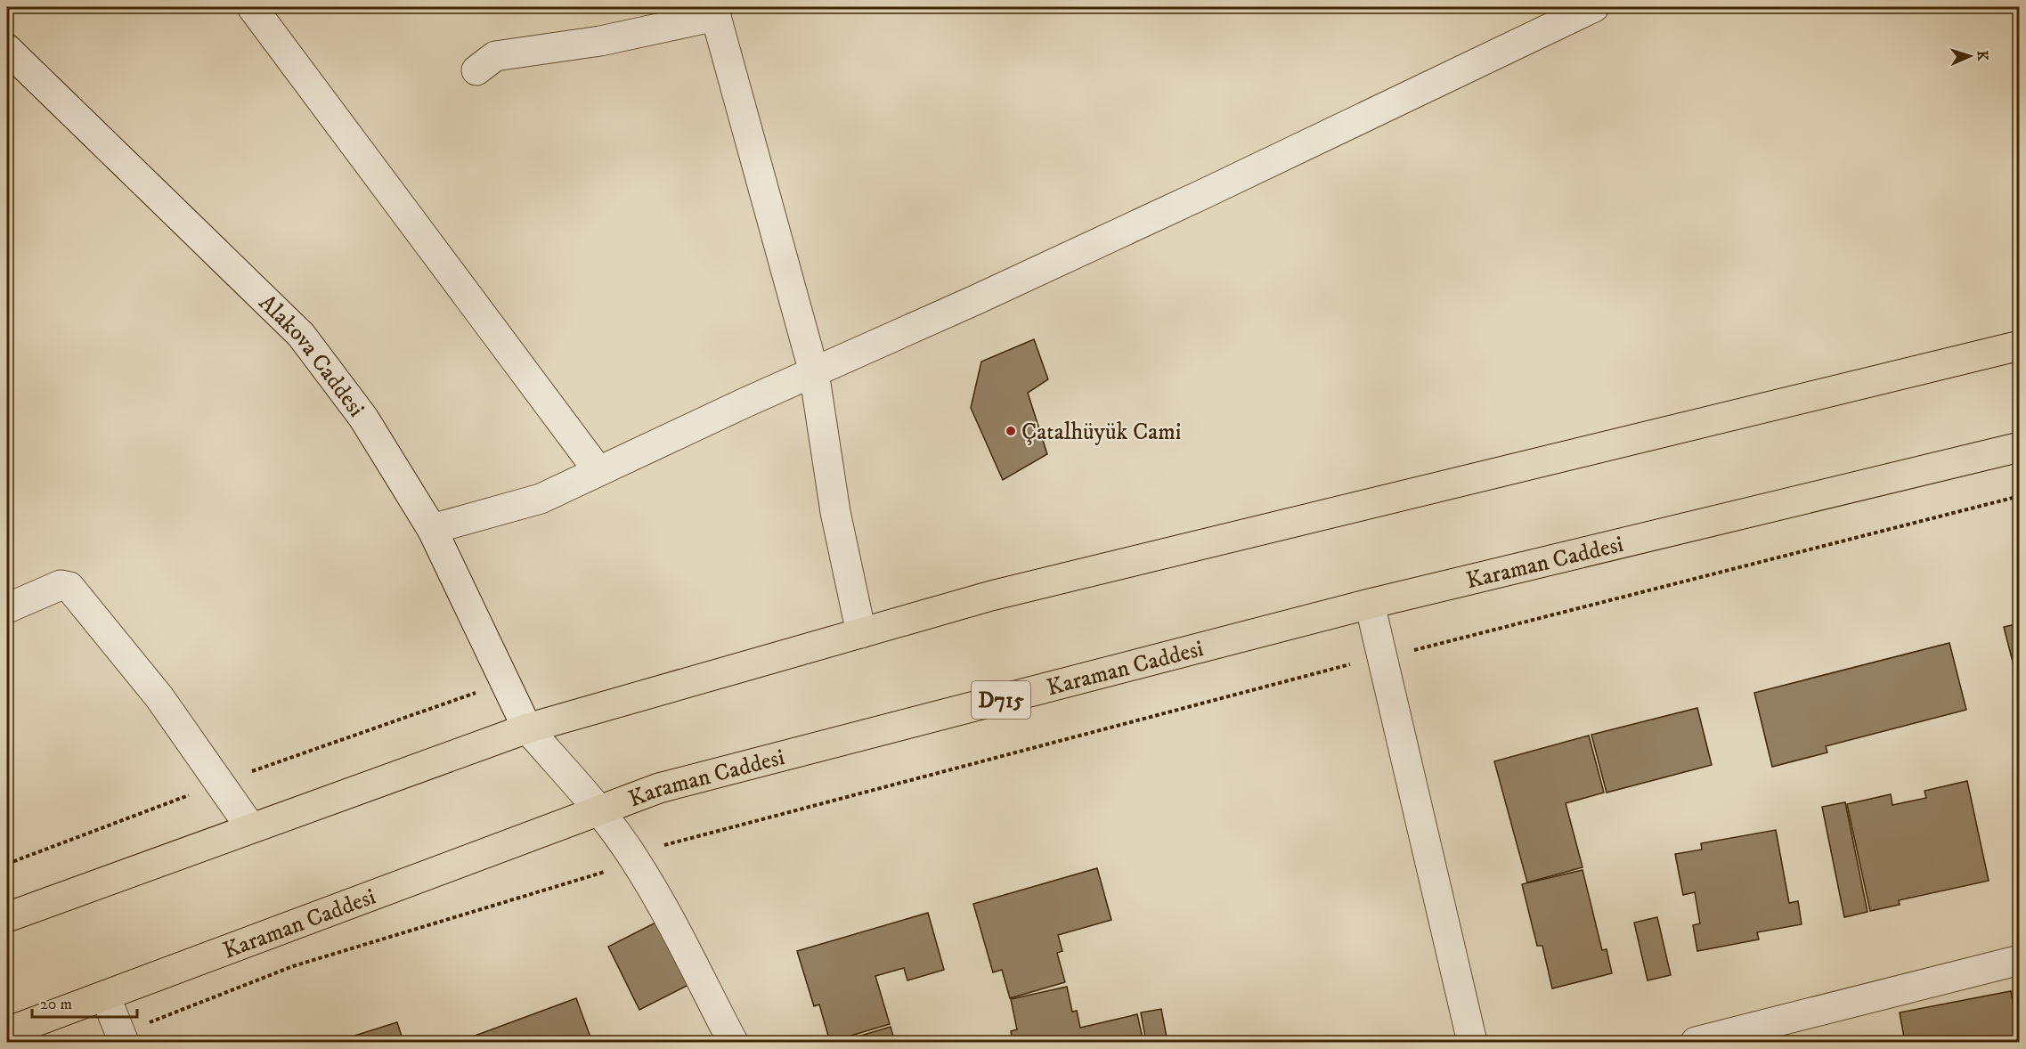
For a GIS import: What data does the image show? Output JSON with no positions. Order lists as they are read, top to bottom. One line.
{"streets":{"highway":["Karaman Caddesi","D715"],"street":["Alakova Caddesi"]},"crossings":[["Alakova Caddesi","Karaman Caddesi"]],"places":["Çatalhüyük Cami"],"scale_bar":"20 m","north":"right"}
